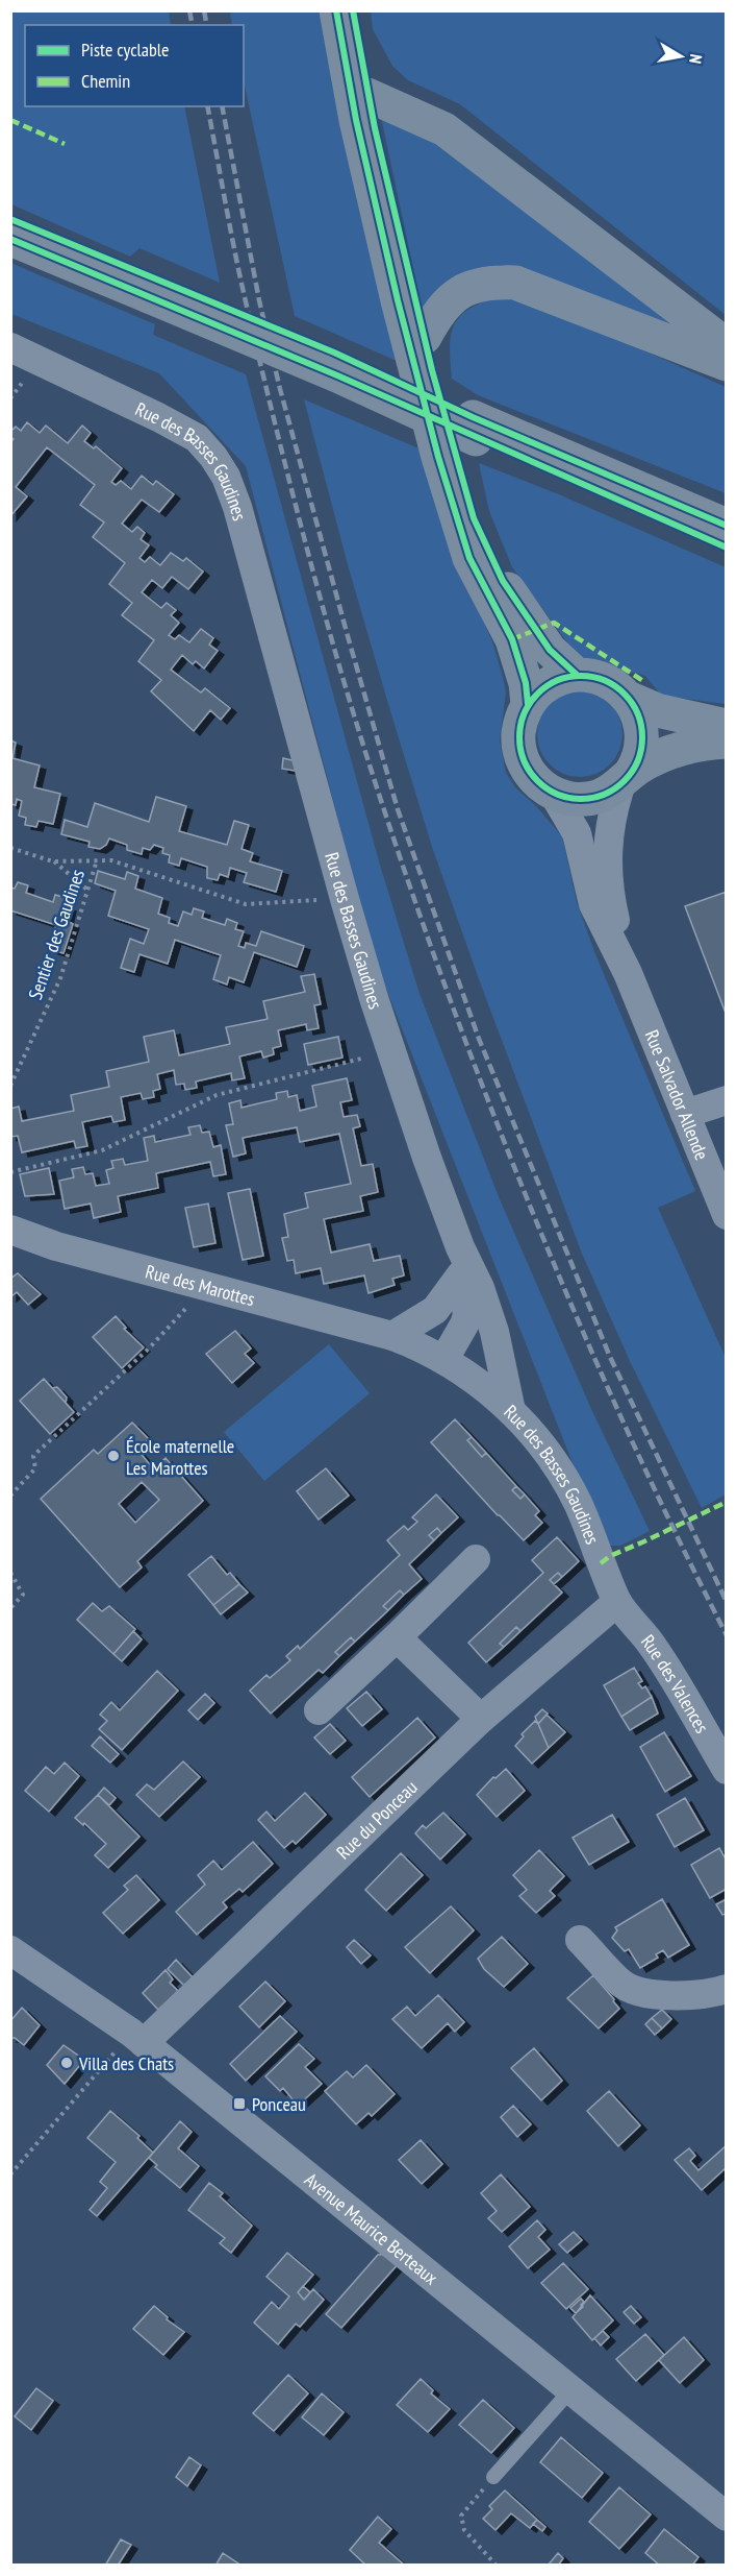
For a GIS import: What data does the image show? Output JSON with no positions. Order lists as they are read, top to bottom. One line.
{"streets":{"street":["Rue des Basses Gaudines","Rue Salvador Allende","Rue des Marottes","Rue des Valences","Rue du Ponceau","Avenue Maurice Berteaux"],"path":["Sentier des Gaudines"]},"crossings":[["Rue des Basses Gaudines","Rue des Marottes"],["Rue des Basses Gaudines","Rue des Valences"],["Rue des Basses Gaudines","Rue du Ponceau"],["Rue des Valences","Rue du Ponceau"],["Rue du Ponceau","Avenue Maurice Berteaux"]],"places":{"other":["École maternelle Les Marottes","Villa des Chats"],"transit":["Ponceau"]},"legend":["Piste cyclable","Chemin"],"north":"right"}
